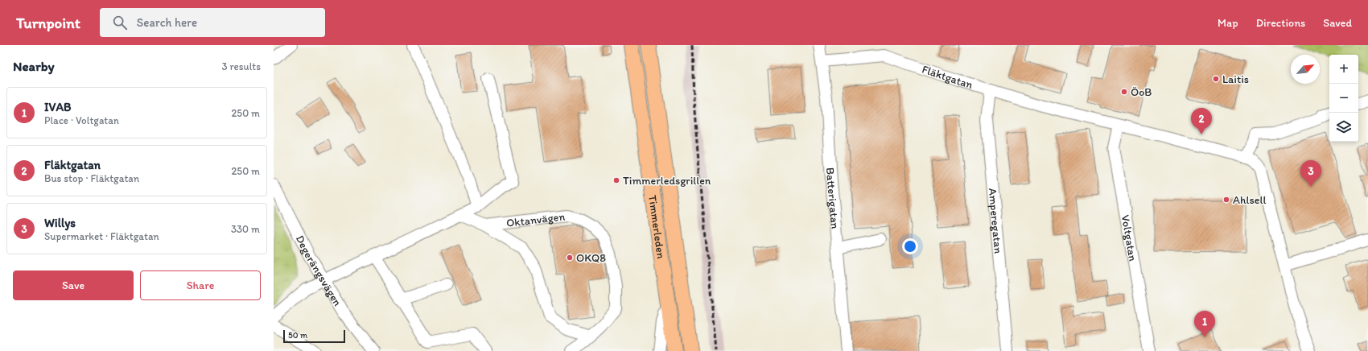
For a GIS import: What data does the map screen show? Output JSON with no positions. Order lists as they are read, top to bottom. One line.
{"streets":{"main road":["Timmerleden"],"street":["Fläktgatan","Batterigatan","Oktanvägen","Amperegatan","Voltgatan","Degerängsvägen"]},"crossings":[["Fläktgatan","Batterigatan"],["Fläktgatan","Amperegatan"],["Fläktgatan","Voltgatan"]],"places":["Laitis","ÖoB","Timmerledsgrillen","Ahlsell","OKQ8"],"scale_bar":"50 m","north":"top right","page":{"header":"Turnpoint","search":"Search here","nav":["Map","Directions","Saved"],"heading":["Nearby","3 results"],"map_buttons":["+","−"],"list":[{"mark":"1","name":"IVAB","note":"Place · Voltgatan","value":"250 m"},{"mark":"2","name":"Fläktgatan","note":"Bus stop · Fläktgatan","value":"250 m"},{"mark":"3","name":"Willys","note":"Supermarket · Fläktgatan","value":"330 m"}],"pins":["2","3","1"],"buttons":["Save","Share"],"scale":"50 m"}}
